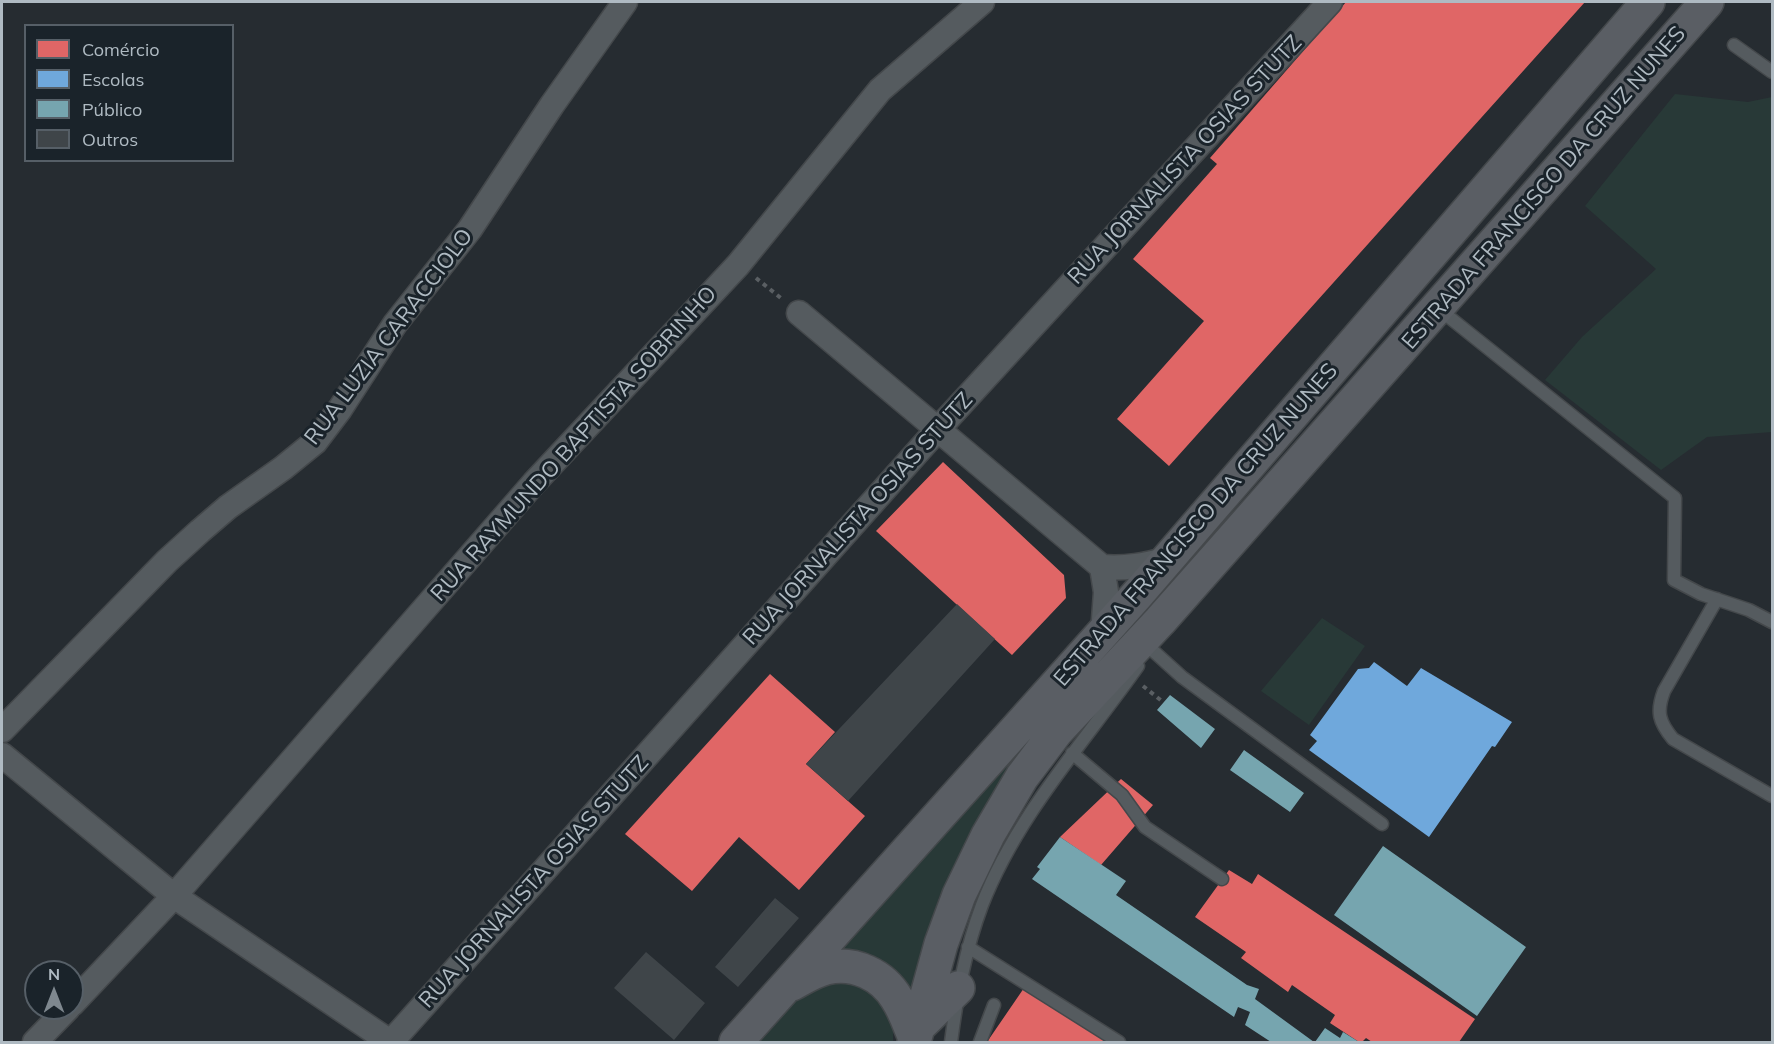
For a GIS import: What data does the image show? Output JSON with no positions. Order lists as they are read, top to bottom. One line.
{"streets":{"main road":["ESTRADA FRANCISCO DA CRUZ NUNES"],"street":["RUA JORNALISTA OSIAS STUTZ","RUA LUZIA CARACCIOLO","RUA RAYMUNDO BAPTISTA SOBRINHO"]},"legend":["Comércio","Escolas","Público","Outros"],"north":"top"}
